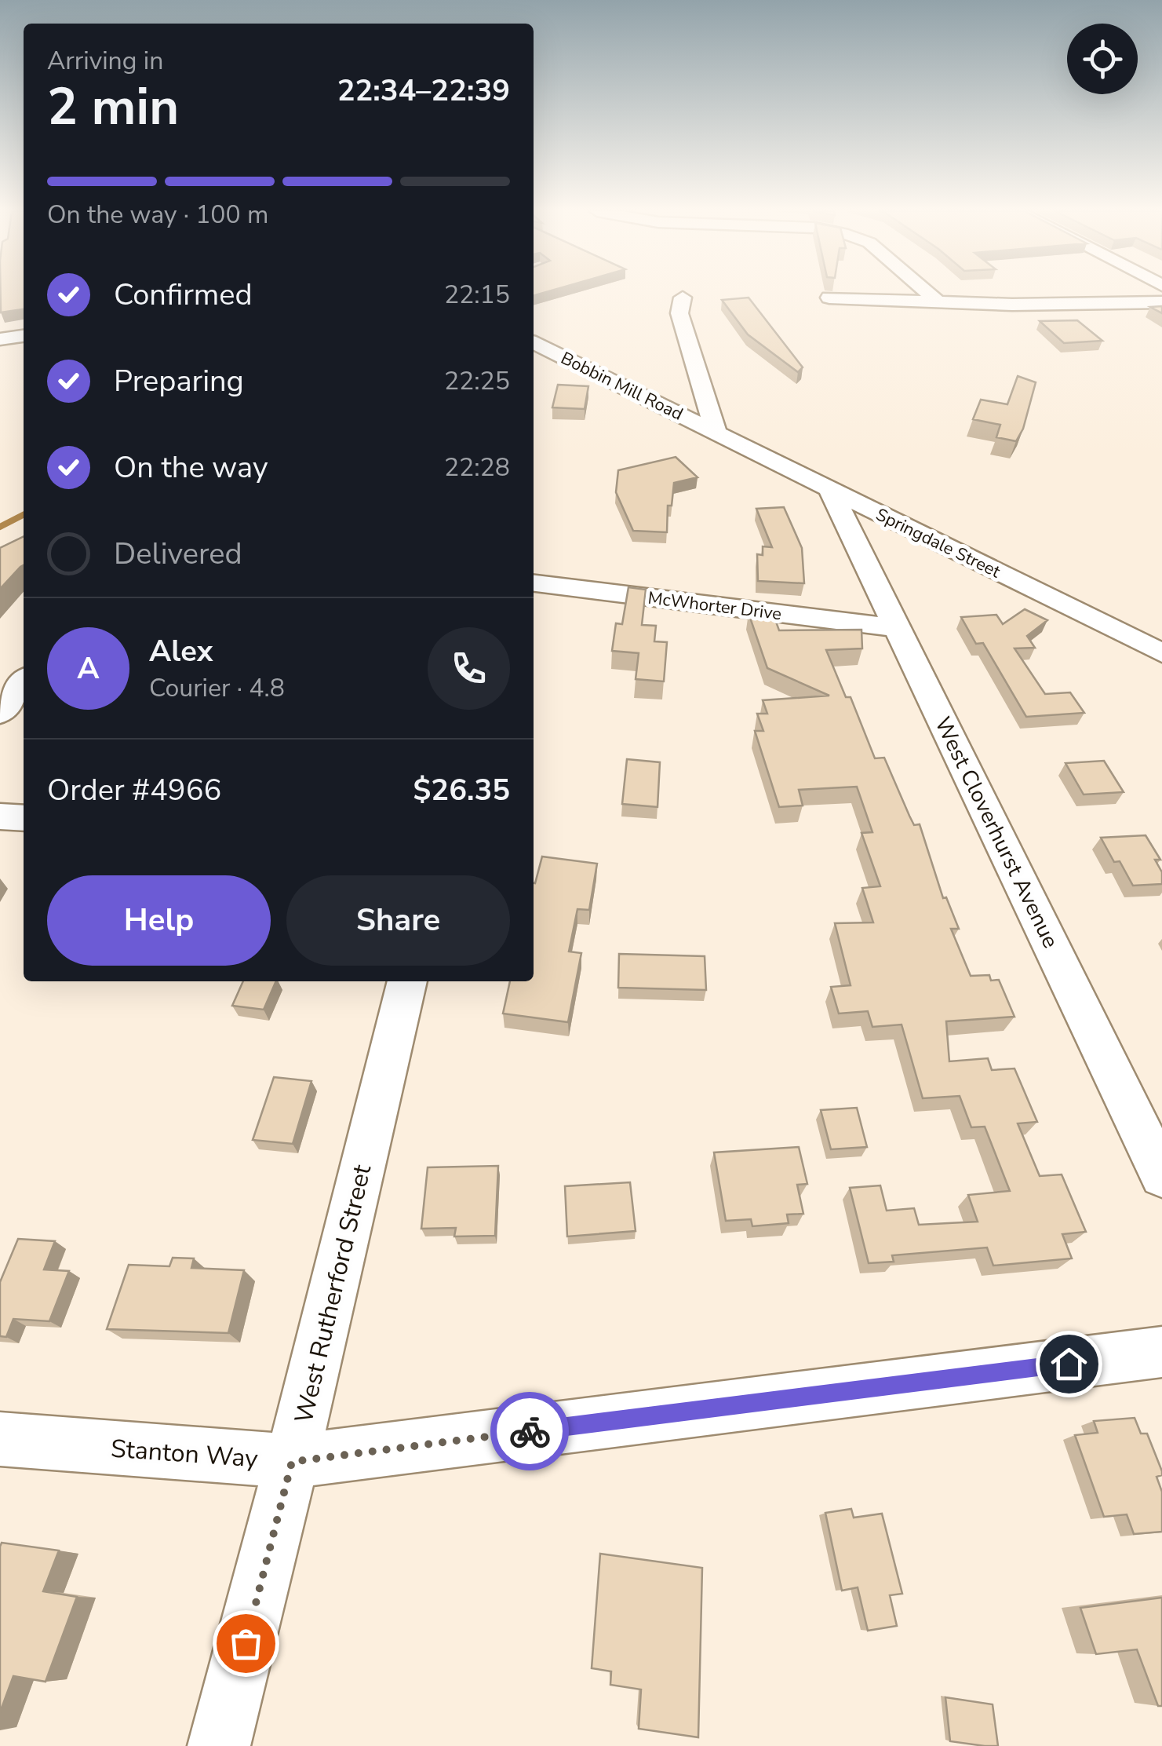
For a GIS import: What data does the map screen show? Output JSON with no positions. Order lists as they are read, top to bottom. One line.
{"streets":{"street":["Bobbin Mill Road","Springdale Street","McWhorter Drive","West Cloverhurst Avenue","West Rutherford Street","Stanton Way"]},"crossings":[["Bobbin Mill Road","Springdale Street"],["Springdale Street","West Cloverhurst Avenue"],["McWhorter Drive","West Cloverhurst Avenue"],["West Rutherford Street","Stanton Way"]],"page":{"heading":["2 min","Arriving in","22:34–22:39"],"panel":["Alex","Courier · 4.8","Order #4966","$26.35"],"bar":"On the way · 100 m","list":[["Confirmed","22:15"],["Preparing","22:25"],["On the way","22:28"],"Delivered"],"round":"A","buttons":["Help","Share"]}}
